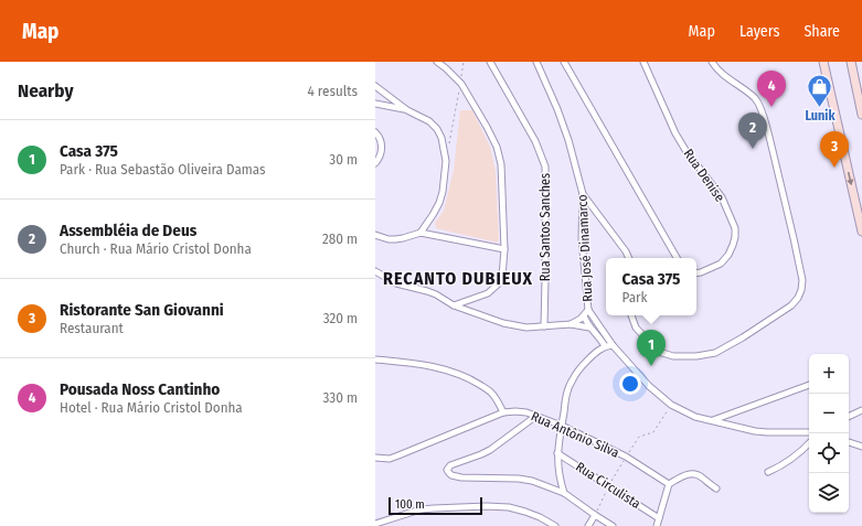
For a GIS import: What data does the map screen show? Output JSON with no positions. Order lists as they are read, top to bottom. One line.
{"streets":{"street":["Rua Denise","Rua Santos Sanches","Rua José Dinamarco","Rua Antônio Silva","Rua Circulista"]},"districts":["RECANTO DUBIEUX"],"places":{"shop":["Lunik"]},"scale_bar":"100 m","page":{"header":"Map","nav":["Map","Layers","Share"],"heading":["Nearby","4 results"],"pins":["4","2","3","1"],"list":[{"mark":"1","name":"Casa 375","note":"Park · Rua Sebastão Oliveira Damas","value":"30 m"},{"mark":"2","name":"Assembléia de Deus","note":"Church · Rua Mário Cristol Donha","value":"280 m"},{"mark":"3","name":"Ristorante San Giovanni","note":"Restaurant","value":"320 m"},{"mark":"4","name":"Pousada Noss Cantinho","note":"Hotel · Rua Mário Cristol Donha","value":"330 m"}],"popup":["Casa 375","Park"],"map_buttons":["+","−"],"scale":"100 m"}}
